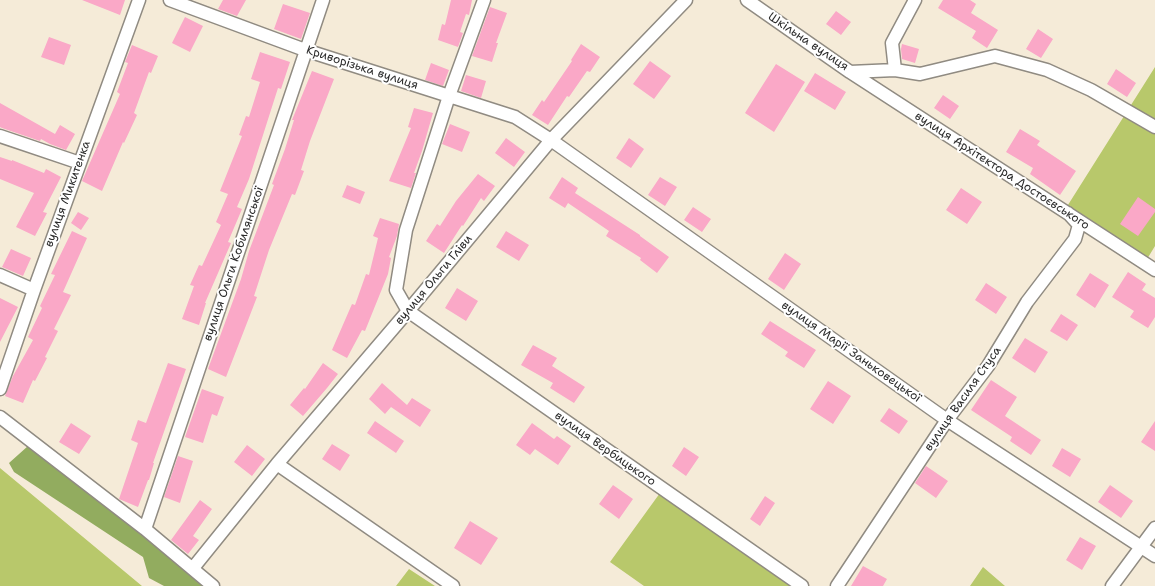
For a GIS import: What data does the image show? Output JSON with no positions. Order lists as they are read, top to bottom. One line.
{"streets":{"street":["Шкільна вулиця","Криворізька вулиця","вулиця Архітектора Достоєвського","вулиця Микитенка","вулиця Ольги Кобилянської","вулиця Ольги Гліви","вулиця Марії Заньковецької","вулиця Василя Стуса","вулиця Вербицького"]},"crossings":[["Шкільна вулиця","вулиця Архітектора Достоєвського"],["Криворізька вулиця","вулиця Ольги Кобилянської"],["Криворізька вулиця","вулиця Ольги Гліви"],["Криворізька вулиця","вулиця Марії Заньковецької"],["вулиця Архітектора Достоєвського","вулиця Василя Стуса"],["вулиця Ольги Гліви","вулиця Марії Заньковецької"],["вулиця Ольги Гліви","вулиця Вербицького"],["вулиця Марії Заньковецької","вулиця Василя Стуса"]]}
